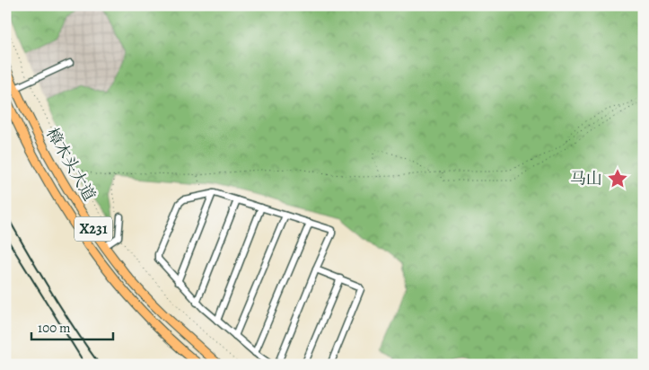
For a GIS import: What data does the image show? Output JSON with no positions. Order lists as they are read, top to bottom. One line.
{"streets":{"main road":["樟木头大道","X231"]},"places":{"place":["马山"]},"scale_bar":"100 m"}
